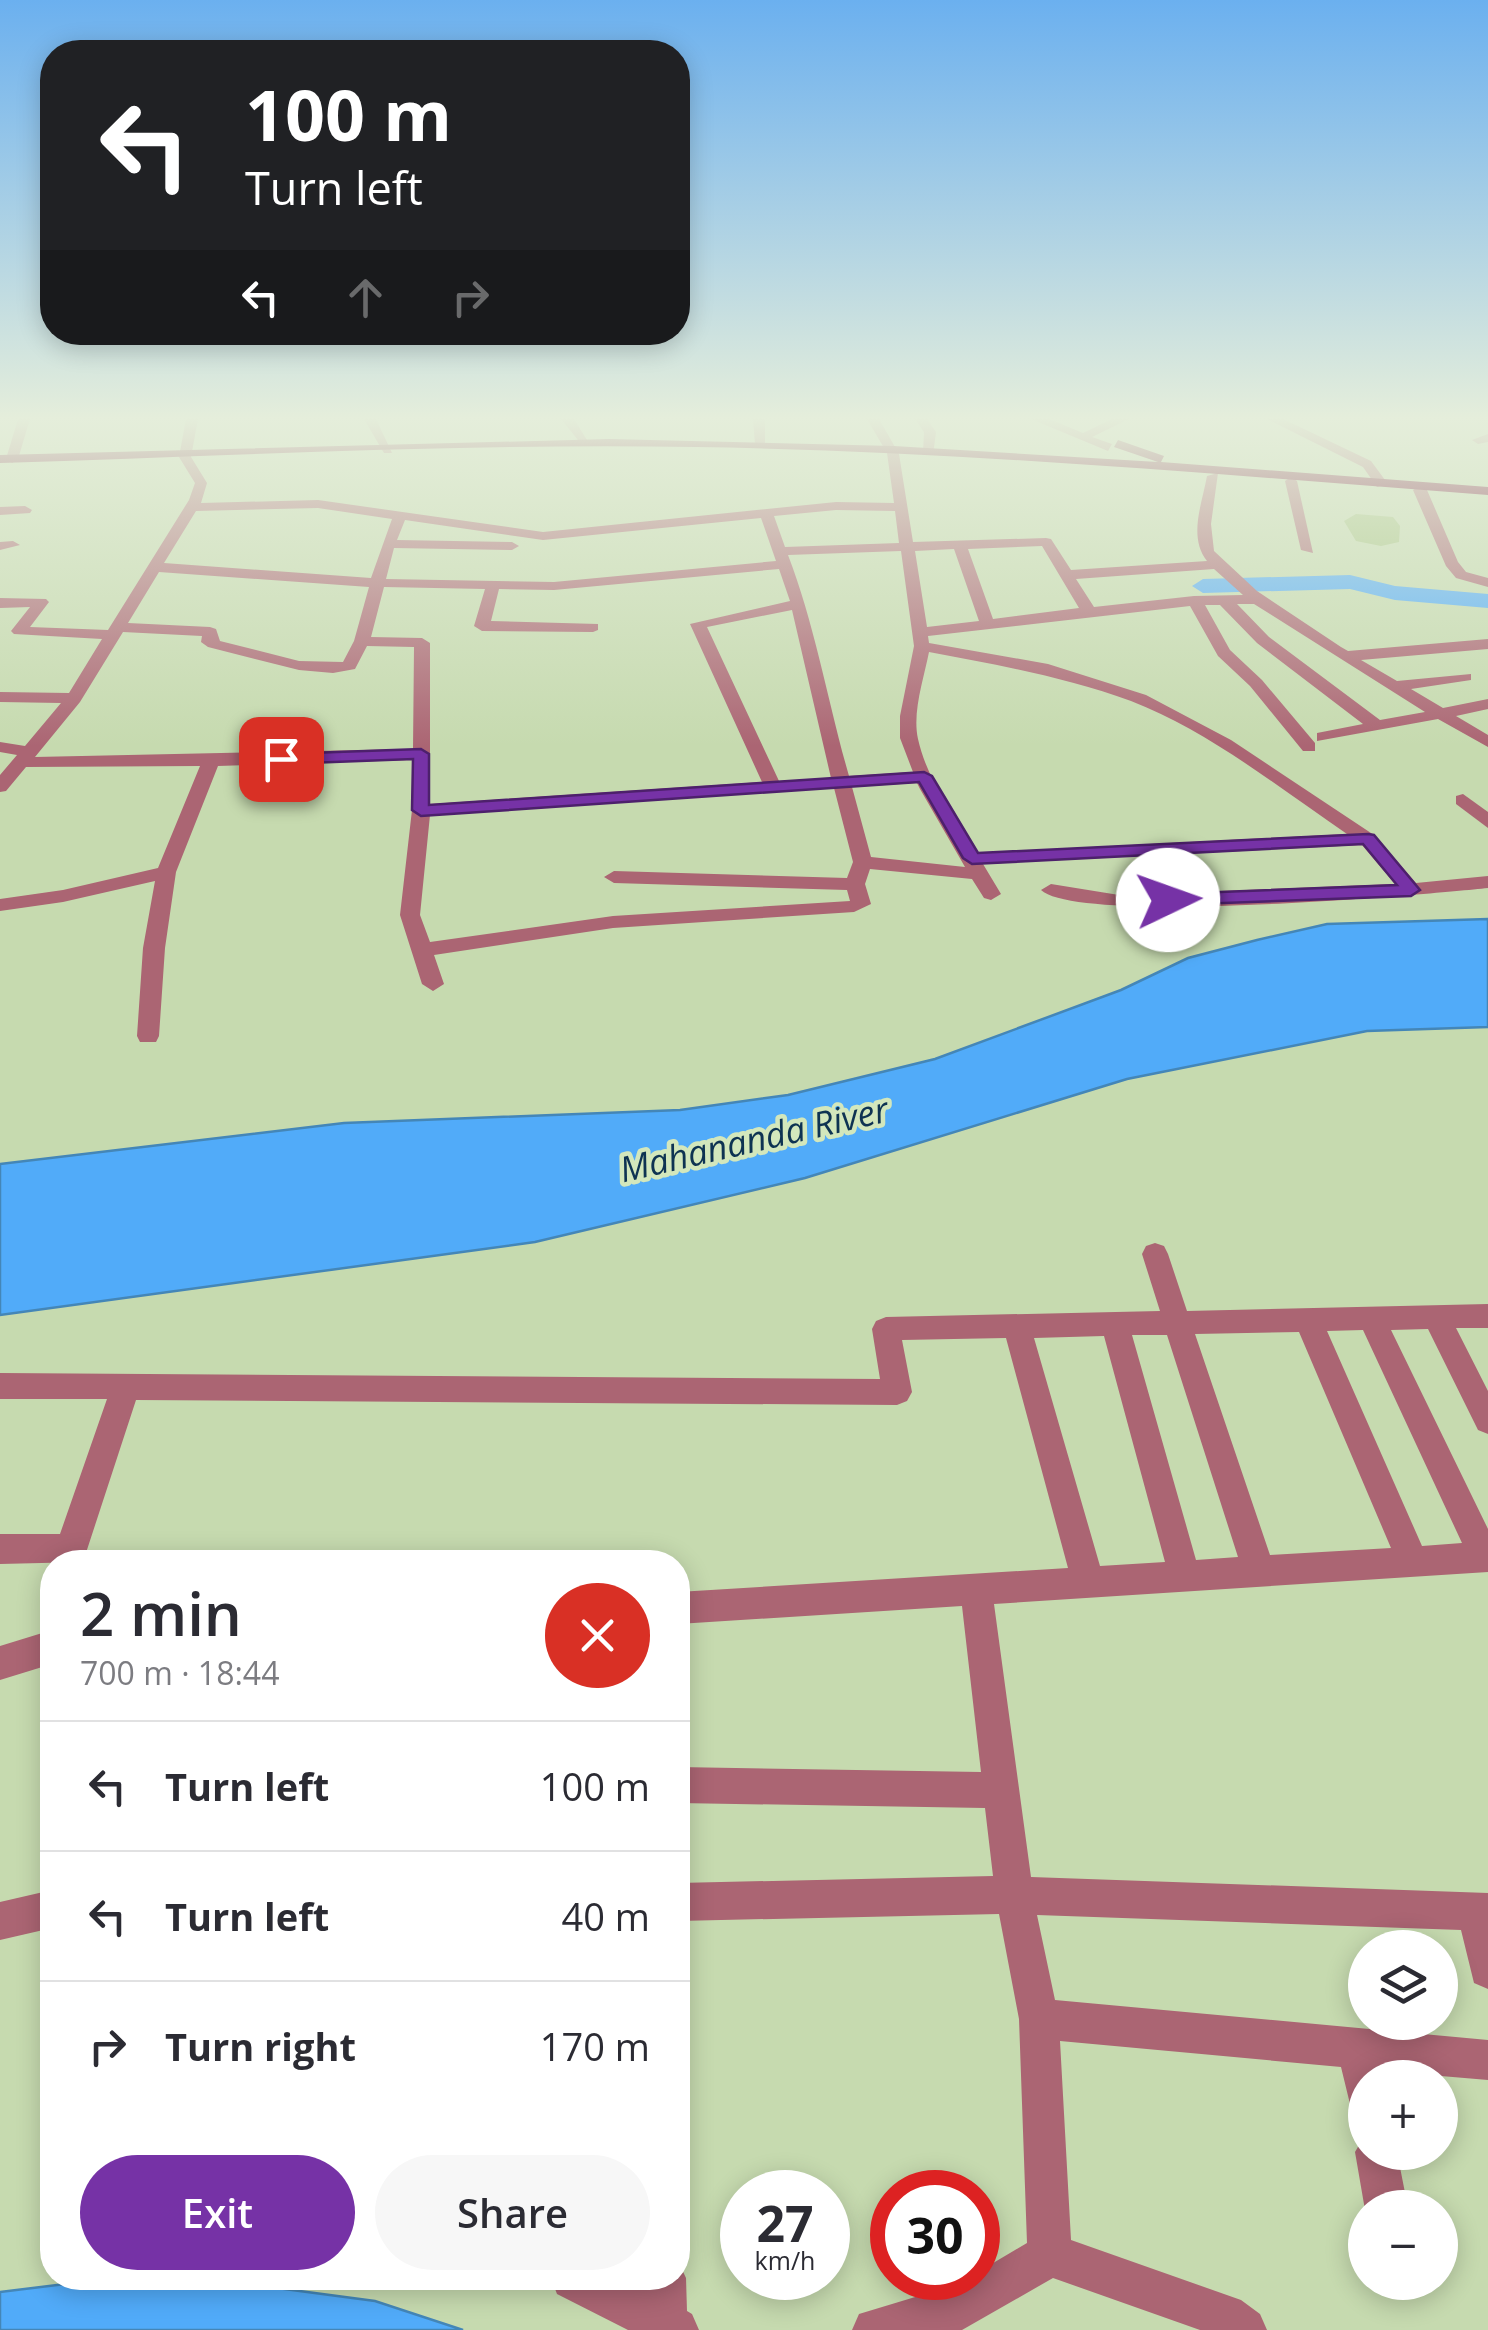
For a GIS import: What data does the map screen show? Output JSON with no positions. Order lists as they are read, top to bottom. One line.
{"water":["Mahananda River"],"page":{"turn":["100 m","Turn left"],"heading":["2 min","700 m · 18:44"],"list":[{"name":"Turn left","value":"100 m"},{"name":"Turn left","value":"40 m"},{"name":"Turn right","value":"170 m"}],"map_buttons":["+","−"],"buttons":["Exit","Share"],"speed":"27 km/h","limit":"30"}}
